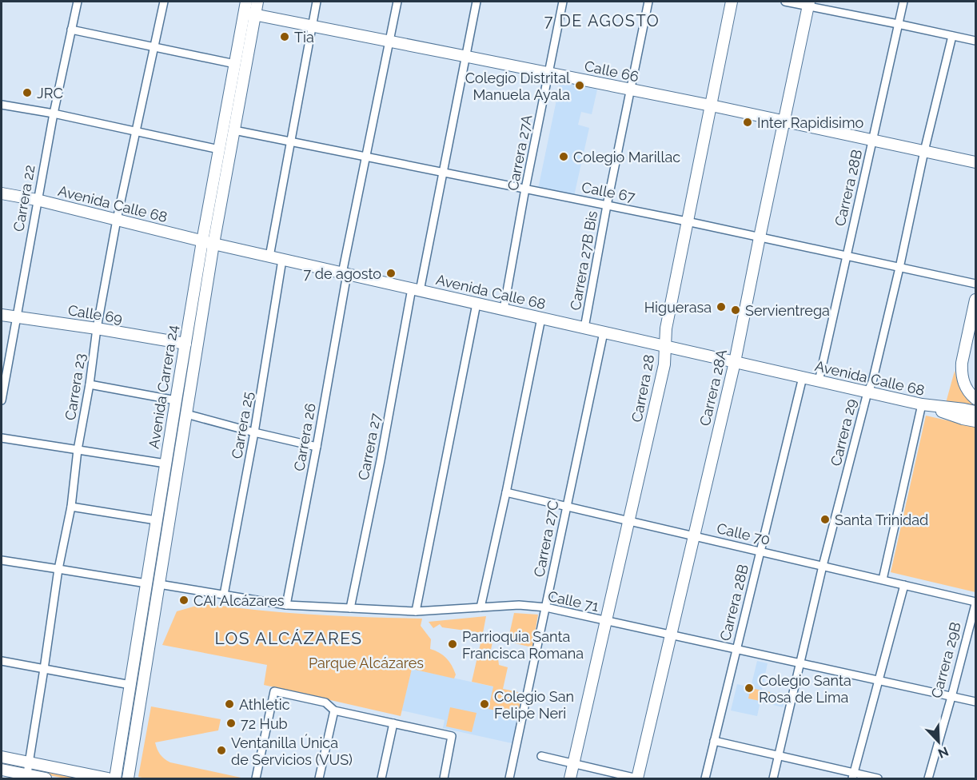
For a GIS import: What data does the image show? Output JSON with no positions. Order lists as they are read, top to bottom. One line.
{"streets":{"main road":["Calle 66","Avenida Calle 68","Calle 69","Avenida Carrera 24","Carrera 28A","Carrera 28"],"street":["Carrera 27A","Carrera 28B","Calle 67","Carrera 22","Carrera 27B Bis","Carrera 23","Carrera 25","Carrera 29","Carrera 26","Carrera 27","Calle 70","Carrera 27C","Calle 71","Carrera 29B"]},"crossings":[["Calle 66","Carrera 27A"],["Calle 66","Carrera 28B"],["Calle 66","Carrera 27B Bis"],["Calle 66","Avenida Carrera 24"],["Calle 66","Carrera 28A"],["Calle 66","Carrera 28"],["Calle 66","Carrera 29"],["Calle 66","Carrera 26"],["Calle 66","Carrera 27"],["Carrera 27A","Calle 67"],["Carrera 27A","Avenida Calle 68"],["Carrera 28B","Calle 67"],["Carrera 28B","Avenida Calle 68"],["Carrera 28B","Calle 70"],["Carrera 28B","Calle 71"],["Calle 67","Carrera 27B Bis"],["Calle 67","Avenida Carrera 24"],["Calle 67","Carrera 28A"],["Calle 67","Carrera 28"],["Calle 67","Carrera 29"],["Calle 67","Carrera 26"],["Calle 67","Carrera 27"],["Carrera 22","Avenida Calle 68"],["Carrera 22","Calle 69"],["Avenida Calle 68","Carrera 27B Bis"],["Avenida Calle 68","Carrera 23"],["Avenida Calle 68","Avenida Carrera 24"],["Avenida Calle 68","Carrera 28A"],["Avenida Calle 68","Carrera 28"],["Avenida Calle 68","Carrera 25"],["Avenida Calle 68","Carrera 29"],["Avenida Calle 68","Carrera 26"],["Avenida Calle 68","Carrera 27"],["Avenida Calle 68","Carrera 27C"],["Calle 69","Carrera 23"],["Calle 69","Avenida Carrera 24"],["Avenida Carrera 24","Calle 71"],["Carrera 28A","Calle 70"],["Carrera 28A","Calle 71"],["Carrera 28","Calle 70"],["Carrera 28","Calle 71"],["Carrera 25","Calle 71"],["Carrera 29","Calle 70"],["Carrera 29","Calle 71"],["Carrera 26","Calle 71"],["Carrera 27","Calle 71"],["Calle 70","Carrera 27C"],["Calle 70","Carrera 29B"],["Carrera 27C","Calle 71"],["Calle 71","Carrera 29B"]],"districts":["7 DE AGOSTO","LOS ALCÁZARES"],"parks":["Parque Alcázares"],"places":["Tia","Colegio Distrital Manuela Ayala","JRC","Inter Rapidisimo","Colegio Marillac","7 de agosto","Higuerasa","Servientrega","Santa Trinidad","CAI Alcázares","Parrioquia Santa Francisca Romana","Colegio Santa Rosa de Lima","Athletic","Colegio San Felipe Neri","72 Hub","Ventanilla Única de Servicios (VUS)"],"north":"bottom right"}
